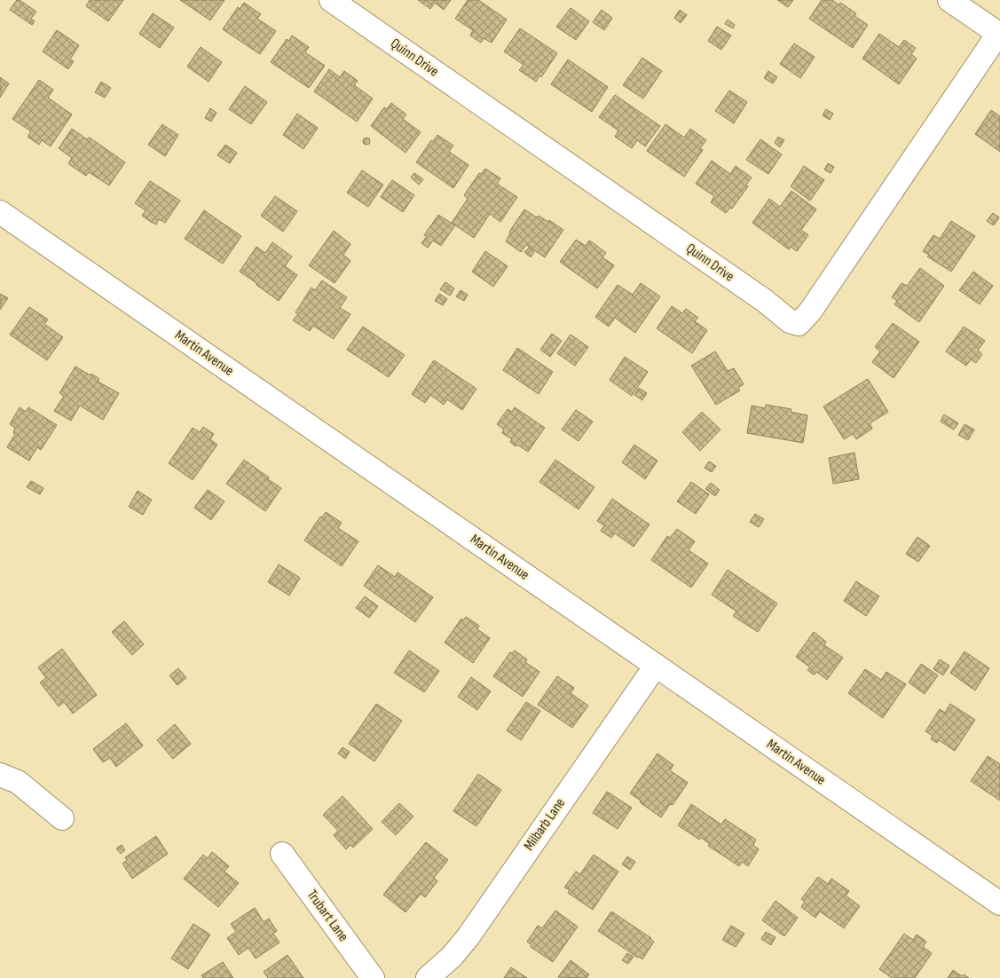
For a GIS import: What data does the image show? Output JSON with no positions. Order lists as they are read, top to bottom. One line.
{"streets":{"street":["Quinn Drive","Martin Avenue","Milbarb Lane","Trubart Lane"]},"crossings":[["Martin Avenue","Milbarb Lane"]]}
